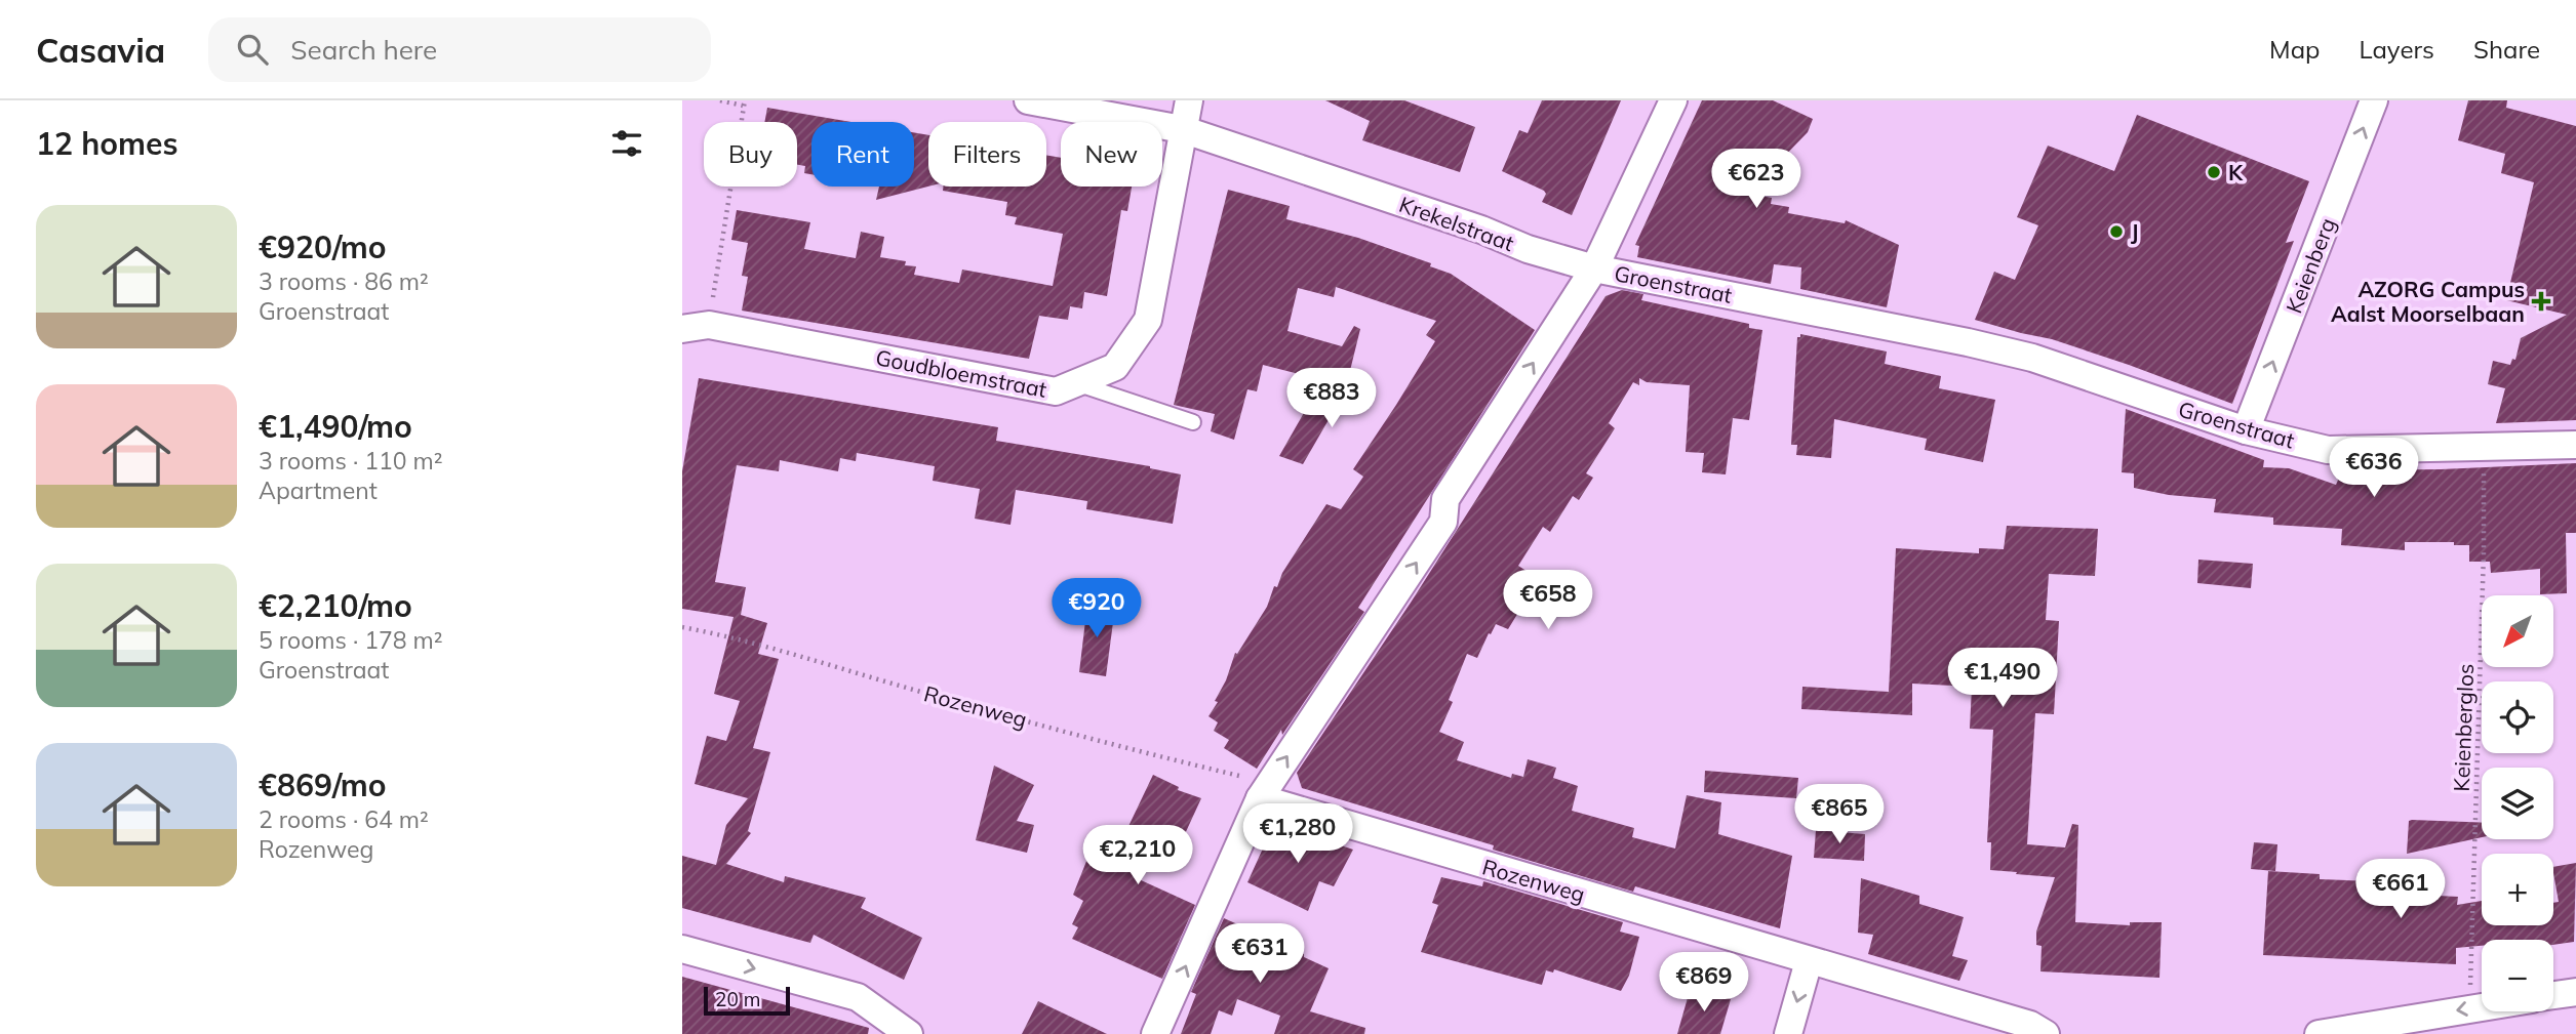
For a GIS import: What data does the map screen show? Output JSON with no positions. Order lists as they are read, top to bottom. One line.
{"streets":{"street":["Krekelstraat","Keienberg","Groenstraat","Goudbloemstraat","Rozenweg"],"path":["Keienberglos"]},"crossings":[["Krekelstraat","Groenstraat"],["Krekelstraat","Goudbloemstraat"],["Keienberg","Groenstraat"],["Groenstraat","Rozenweg"],["Groenstraat","Keienberglos"]],"one_way":["Keienberg","Groenstraat"],"places":{"other":["K","J"],"health":["AZORG Campus Aalst Moorselbaan"]},"scale_bar":"20 m","north":"bottom left","page":{"header":"Casavia","search":"Search here","nav":["Map","Layers","Share"],"heading":"12 homes","chip":["Buy","Rent","Filters","New"],"price":["€623","€883","€636","€658","€920","€1,490","€865","€1,280","€2,210","€661","€631","€869"],"list":[{"name":"€920/mo","note":"3 rooms · 86 m² · Groenstraat"},{"name":"€1,490/mo","note":"3 rooms · 110 m² · Apartment"},{"name":"€2,210/mo","note":"5 rooms · 178 m² · Groenstraat"},{"name":"€869/mo","note":"2 rooms · 64 m² · Rozenweg"}],"map_buttons":["+","−"],"scale":"20 m"}}
